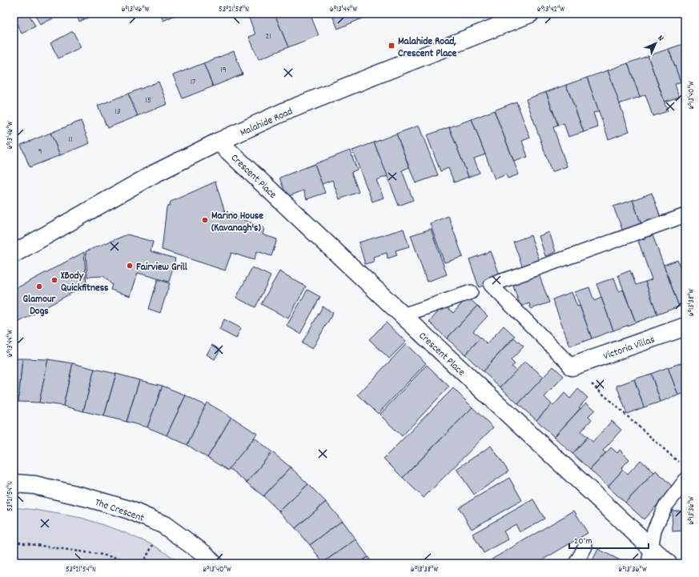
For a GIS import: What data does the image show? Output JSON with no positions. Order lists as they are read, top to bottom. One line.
{"streets":{"street":["Malahide Road","Crescent Place","Victoria Villas","The Crescent"]},"crossings":[["Malahide Road","Crescent Place"]],"places":{"transit":["Malahide Road, Crescent Place"],"other":["Marino House (Kavanagh's)","Fairview Grill","XBody Quickfitness","Glamour Dogs"]},"house_numbers":["21","19","17","15","13","11","9"],"scale_bar":"20 m","north":"top right","coordinates":["6°13'46\"W","53°21'58\"N","6°13'44\"W","6°13'42\"W","6°13'40\"W","6°13'38\"W","53°21'54\"N","6°13'36\"W"]}
